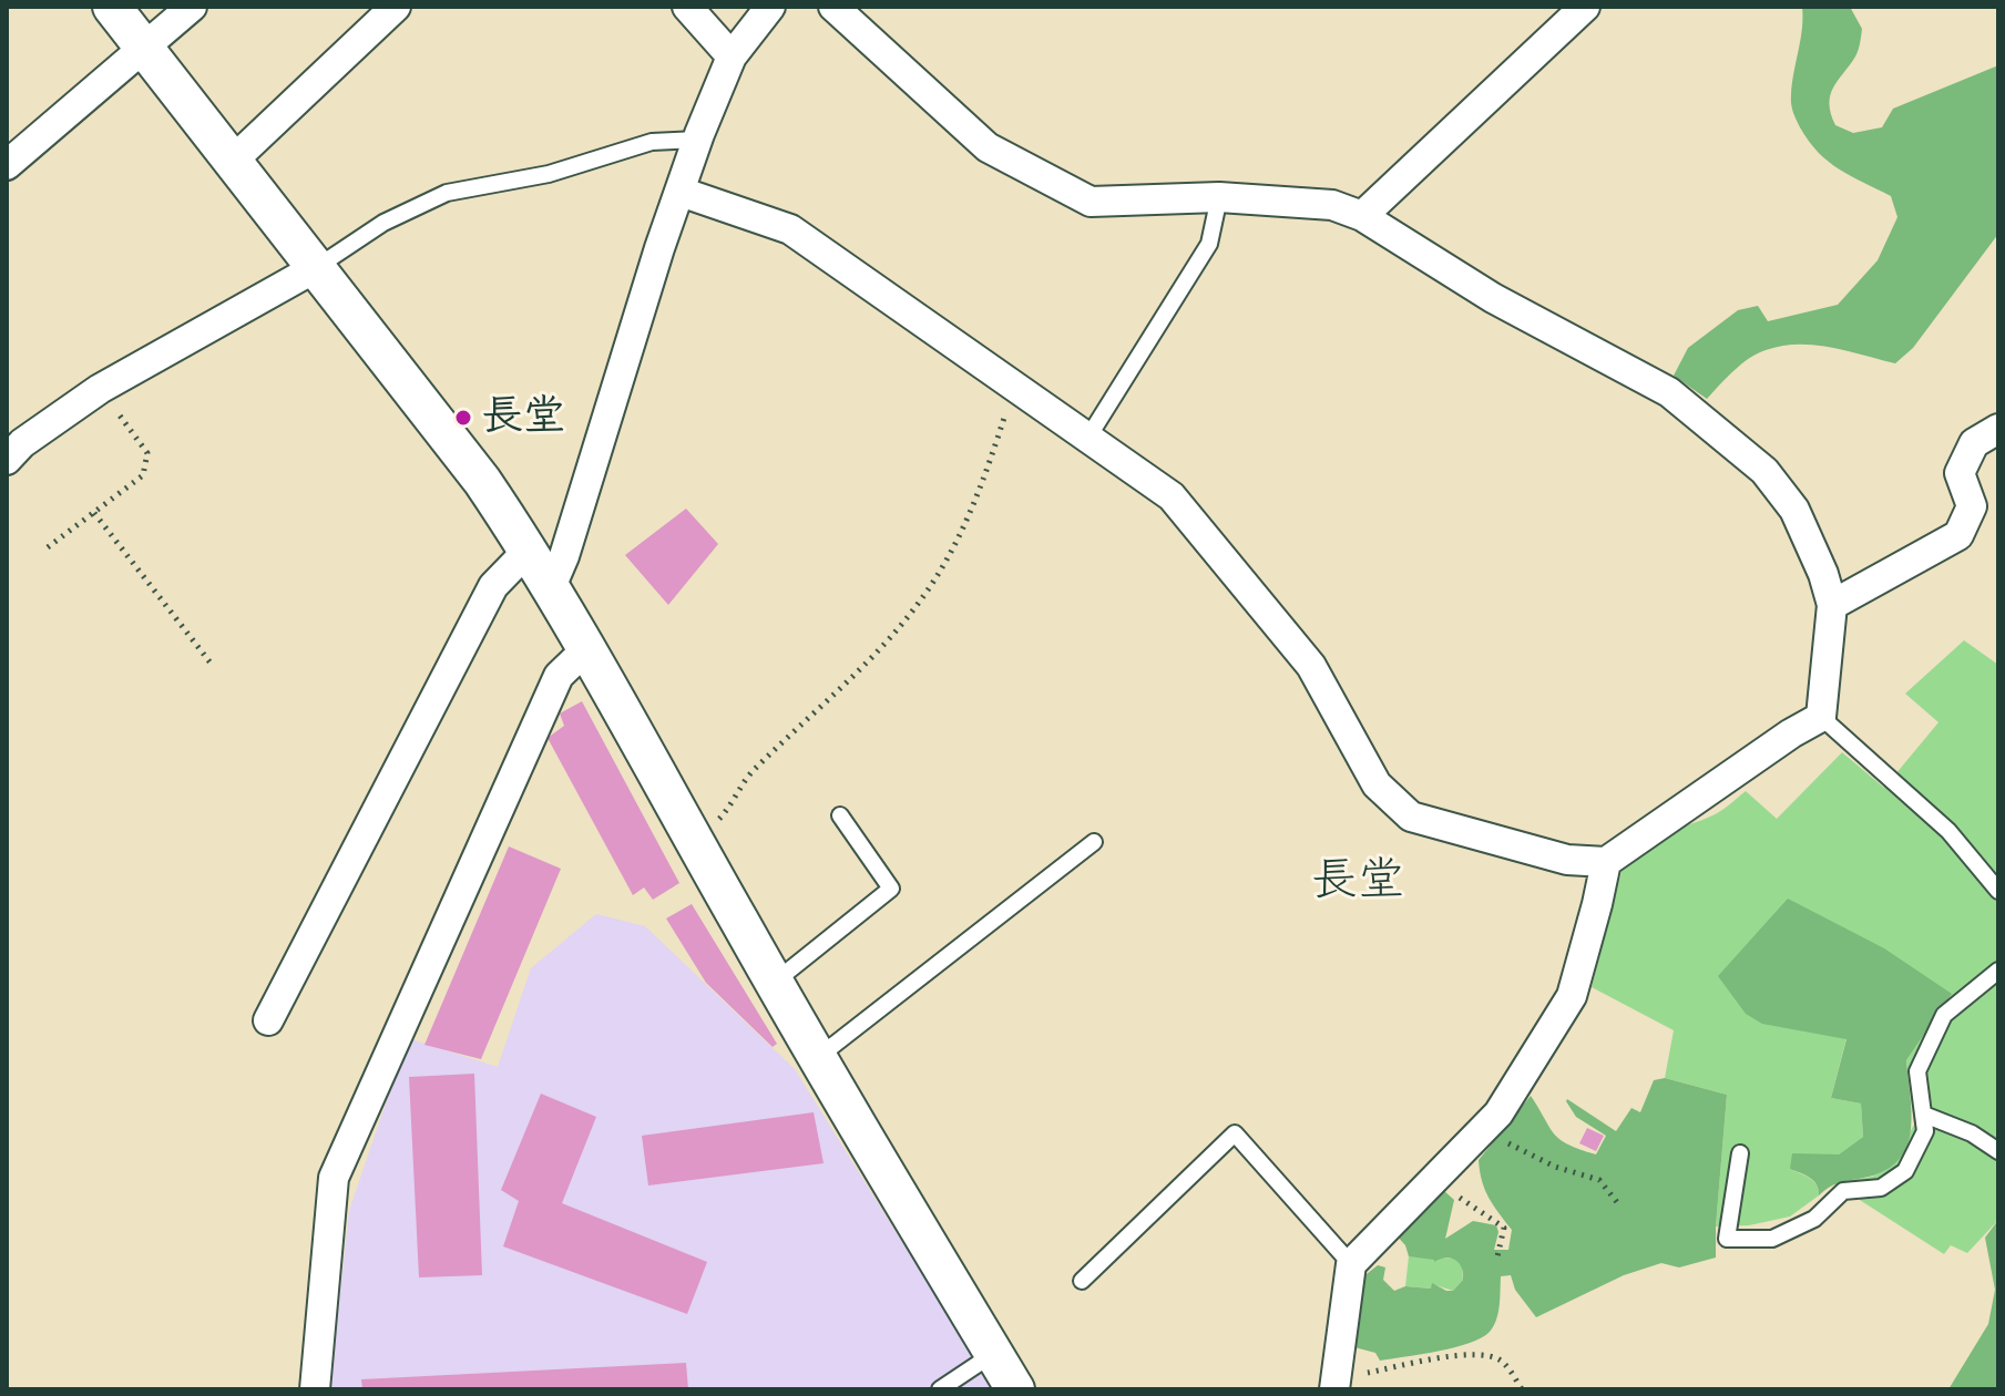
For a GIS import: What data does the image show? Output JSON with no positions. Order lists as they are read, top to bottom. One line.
{"districts":["長堂"],"places":["長堂"]}
